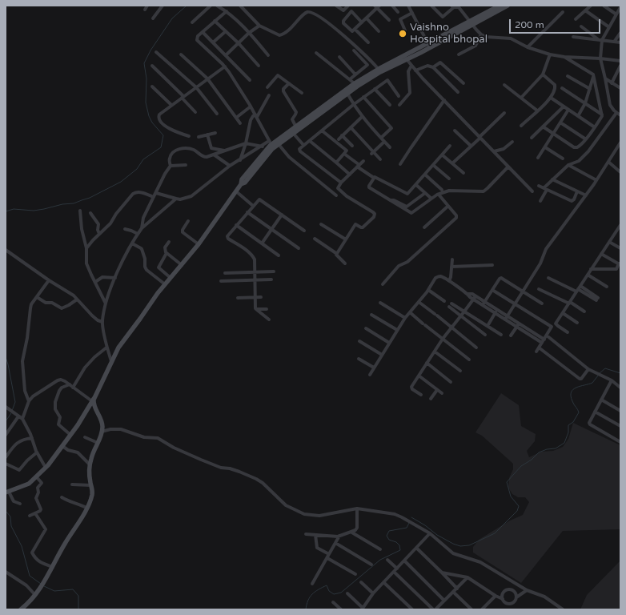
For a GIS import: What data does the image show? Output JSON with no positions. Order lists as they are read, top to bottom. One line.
{"places":["Vaishno Hospital bhopal"],"scale_bar":"200 m"}
